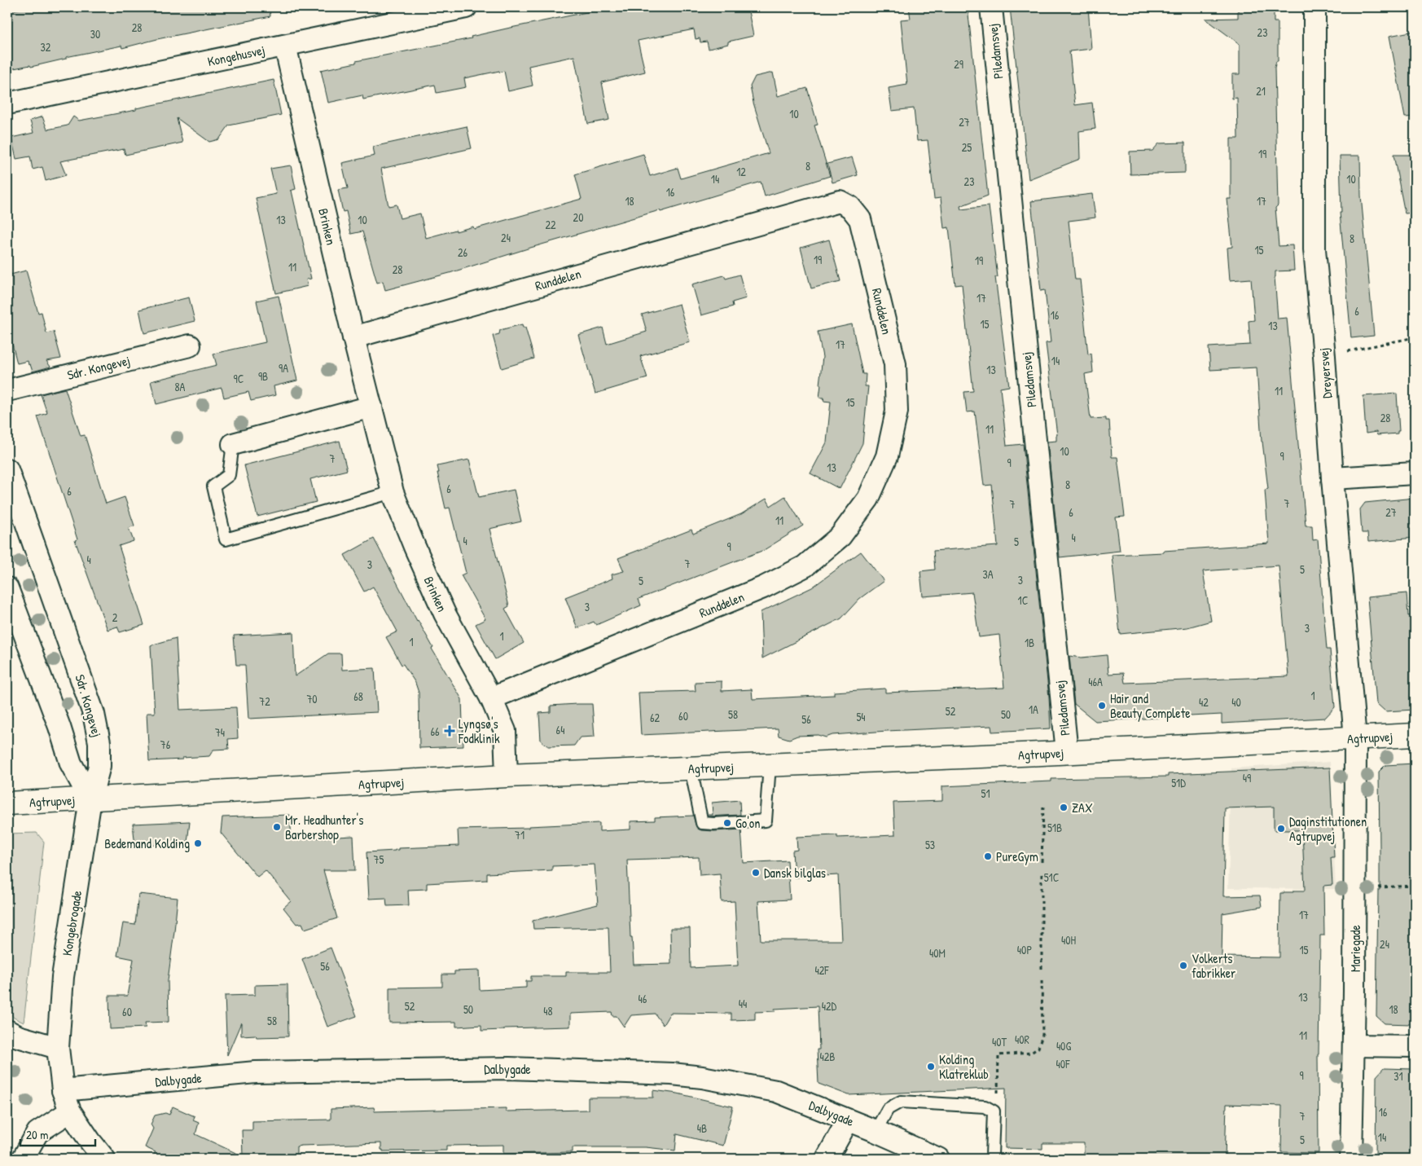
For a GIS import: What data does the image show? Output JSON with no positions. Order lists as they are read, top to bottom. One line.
{"streets":{"street":["Piledamsvej","Kongehusvej","Brinken","Runddelen","Sdr. Kongevej","Dreyersvej","Agtrupvej","Kongebrogade","Mariegade","Dalbygade"]},"crossings":[["Piledamsvej","Agtrupvej"],["Kongehusvej","Brinken"],["Brinken","Runddelen"],["Brinken","Agtrupvej"],["Sdr. Kongevej","Agtrupvej"],["Sdr. Kongevej","Kongebrogade"],["Dreyersvej","Agtrupvej"],["Dreyersvej","Mariegade"],["Agtrupvej","Kongebrogade"],["Agtrupvej","Mariegade"],["Kongebrogade","Dalbygade"]],"places":{"other":["Hair and Beauty Complete","ZAX","Go'on","Mr. Headhunter's Barbershop","Daginstitutionen Agtrupvej","Bedemand Kolding","PureGym","Dansk bilglas","Volkerts fabrikker","Kolding Klatreklub"],"health":["Lyngsø's Fodklinik"]},"house_numbers":["28","23","30","32","29","21","10","27","25","19","8","12","14","10","23","16","18","17","20","13","10","22","24","8","15","26","19","19","11","28","17","6","16","15","13","17","14","9A","13","9B","9C","8A","11","15","28","11","10","9","7","9","13","8","6","6","7","7","6","27","11","4","4","5","9","4","7","3","5","3A","3","5","1C","3","2","3","1","1","1B","46A","1","68","70","72","42","40","1A","52","58","50","60","54","62","56","64","66","74","76","49","51D","51","51B","71","53","75","51C","17","40H","24","40P","15","40M","56","42F","13","46","44","52","42D","50","18","48","60","58","11","40R","40T","40G","42B","40F","9","31","16","7","4B","14","5"],"scale_bar":"20 m"}
